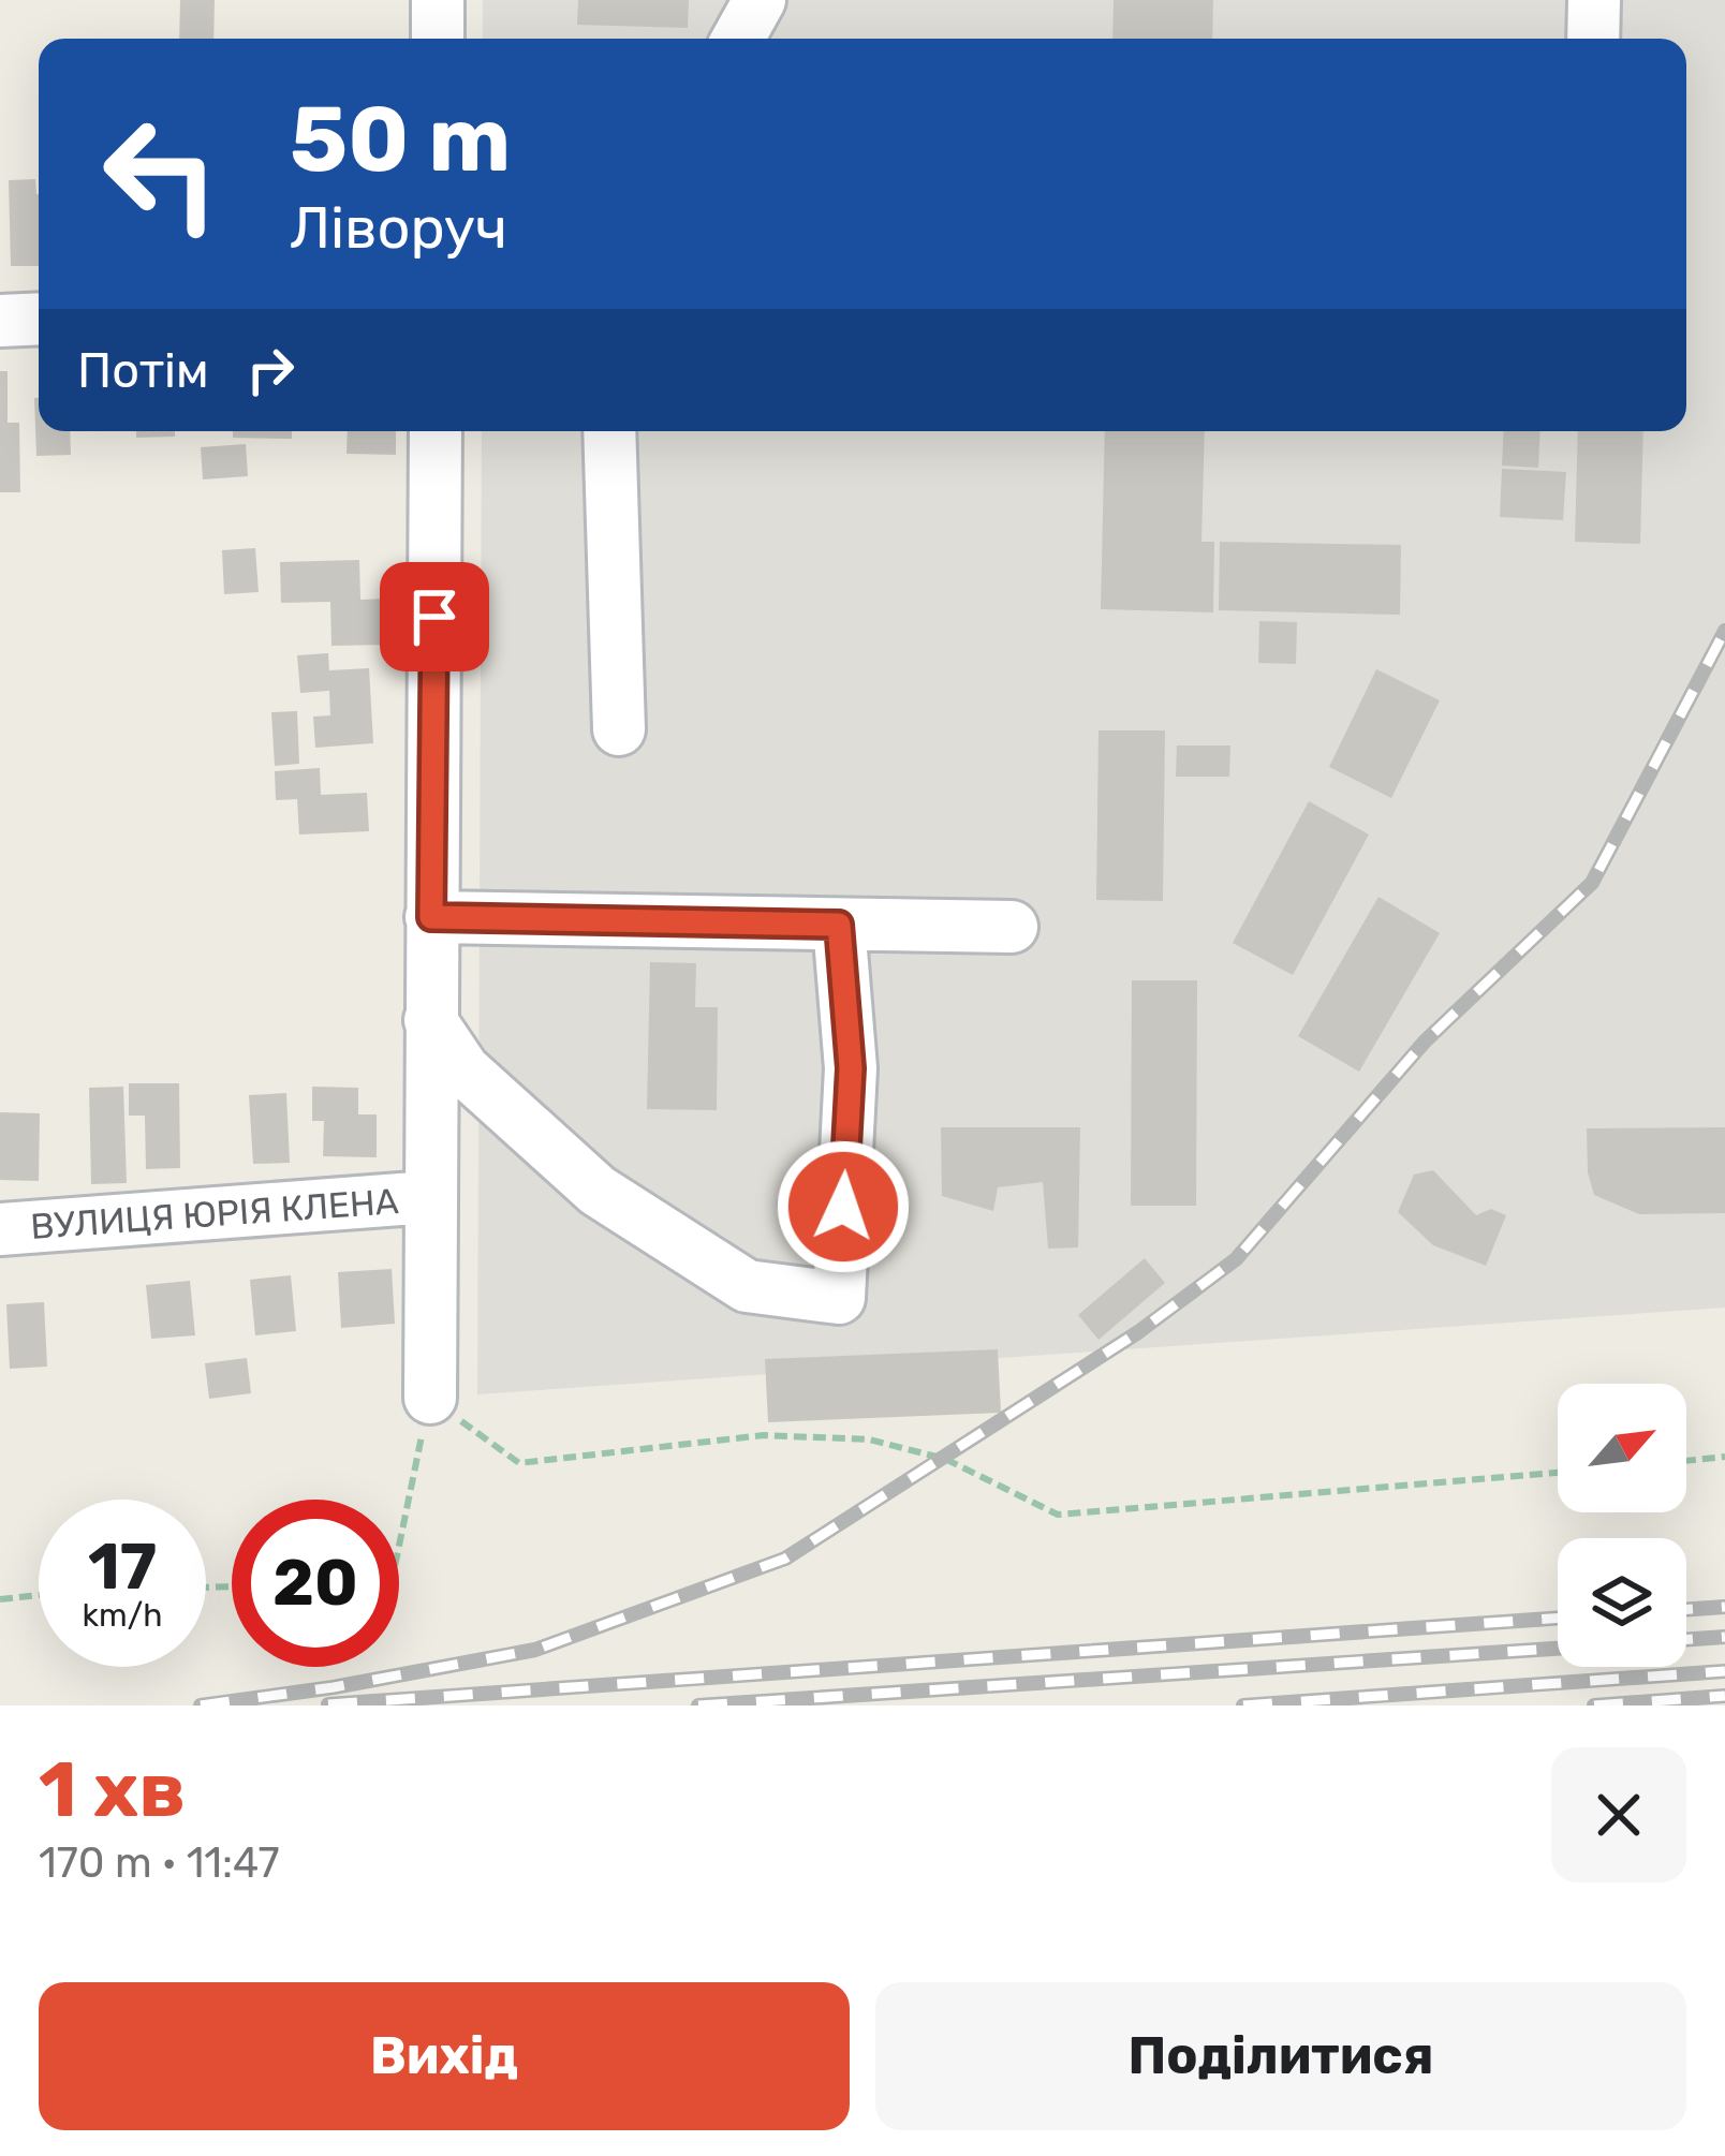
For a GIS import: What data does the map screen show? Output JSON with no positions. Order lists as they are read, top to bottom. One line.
{"streets":{"street":["ВУЛИЦЯ ЮРІЯ КЛЕНА"]},"north":"top right","page":{"turn":["50 m","Ліворуч"],"then":"Потім","speed":"17 km/h","limit":"20","heading":["1 хв","170 m · 11:47"],"buttons":["Вихід","Поділитися"]}}
